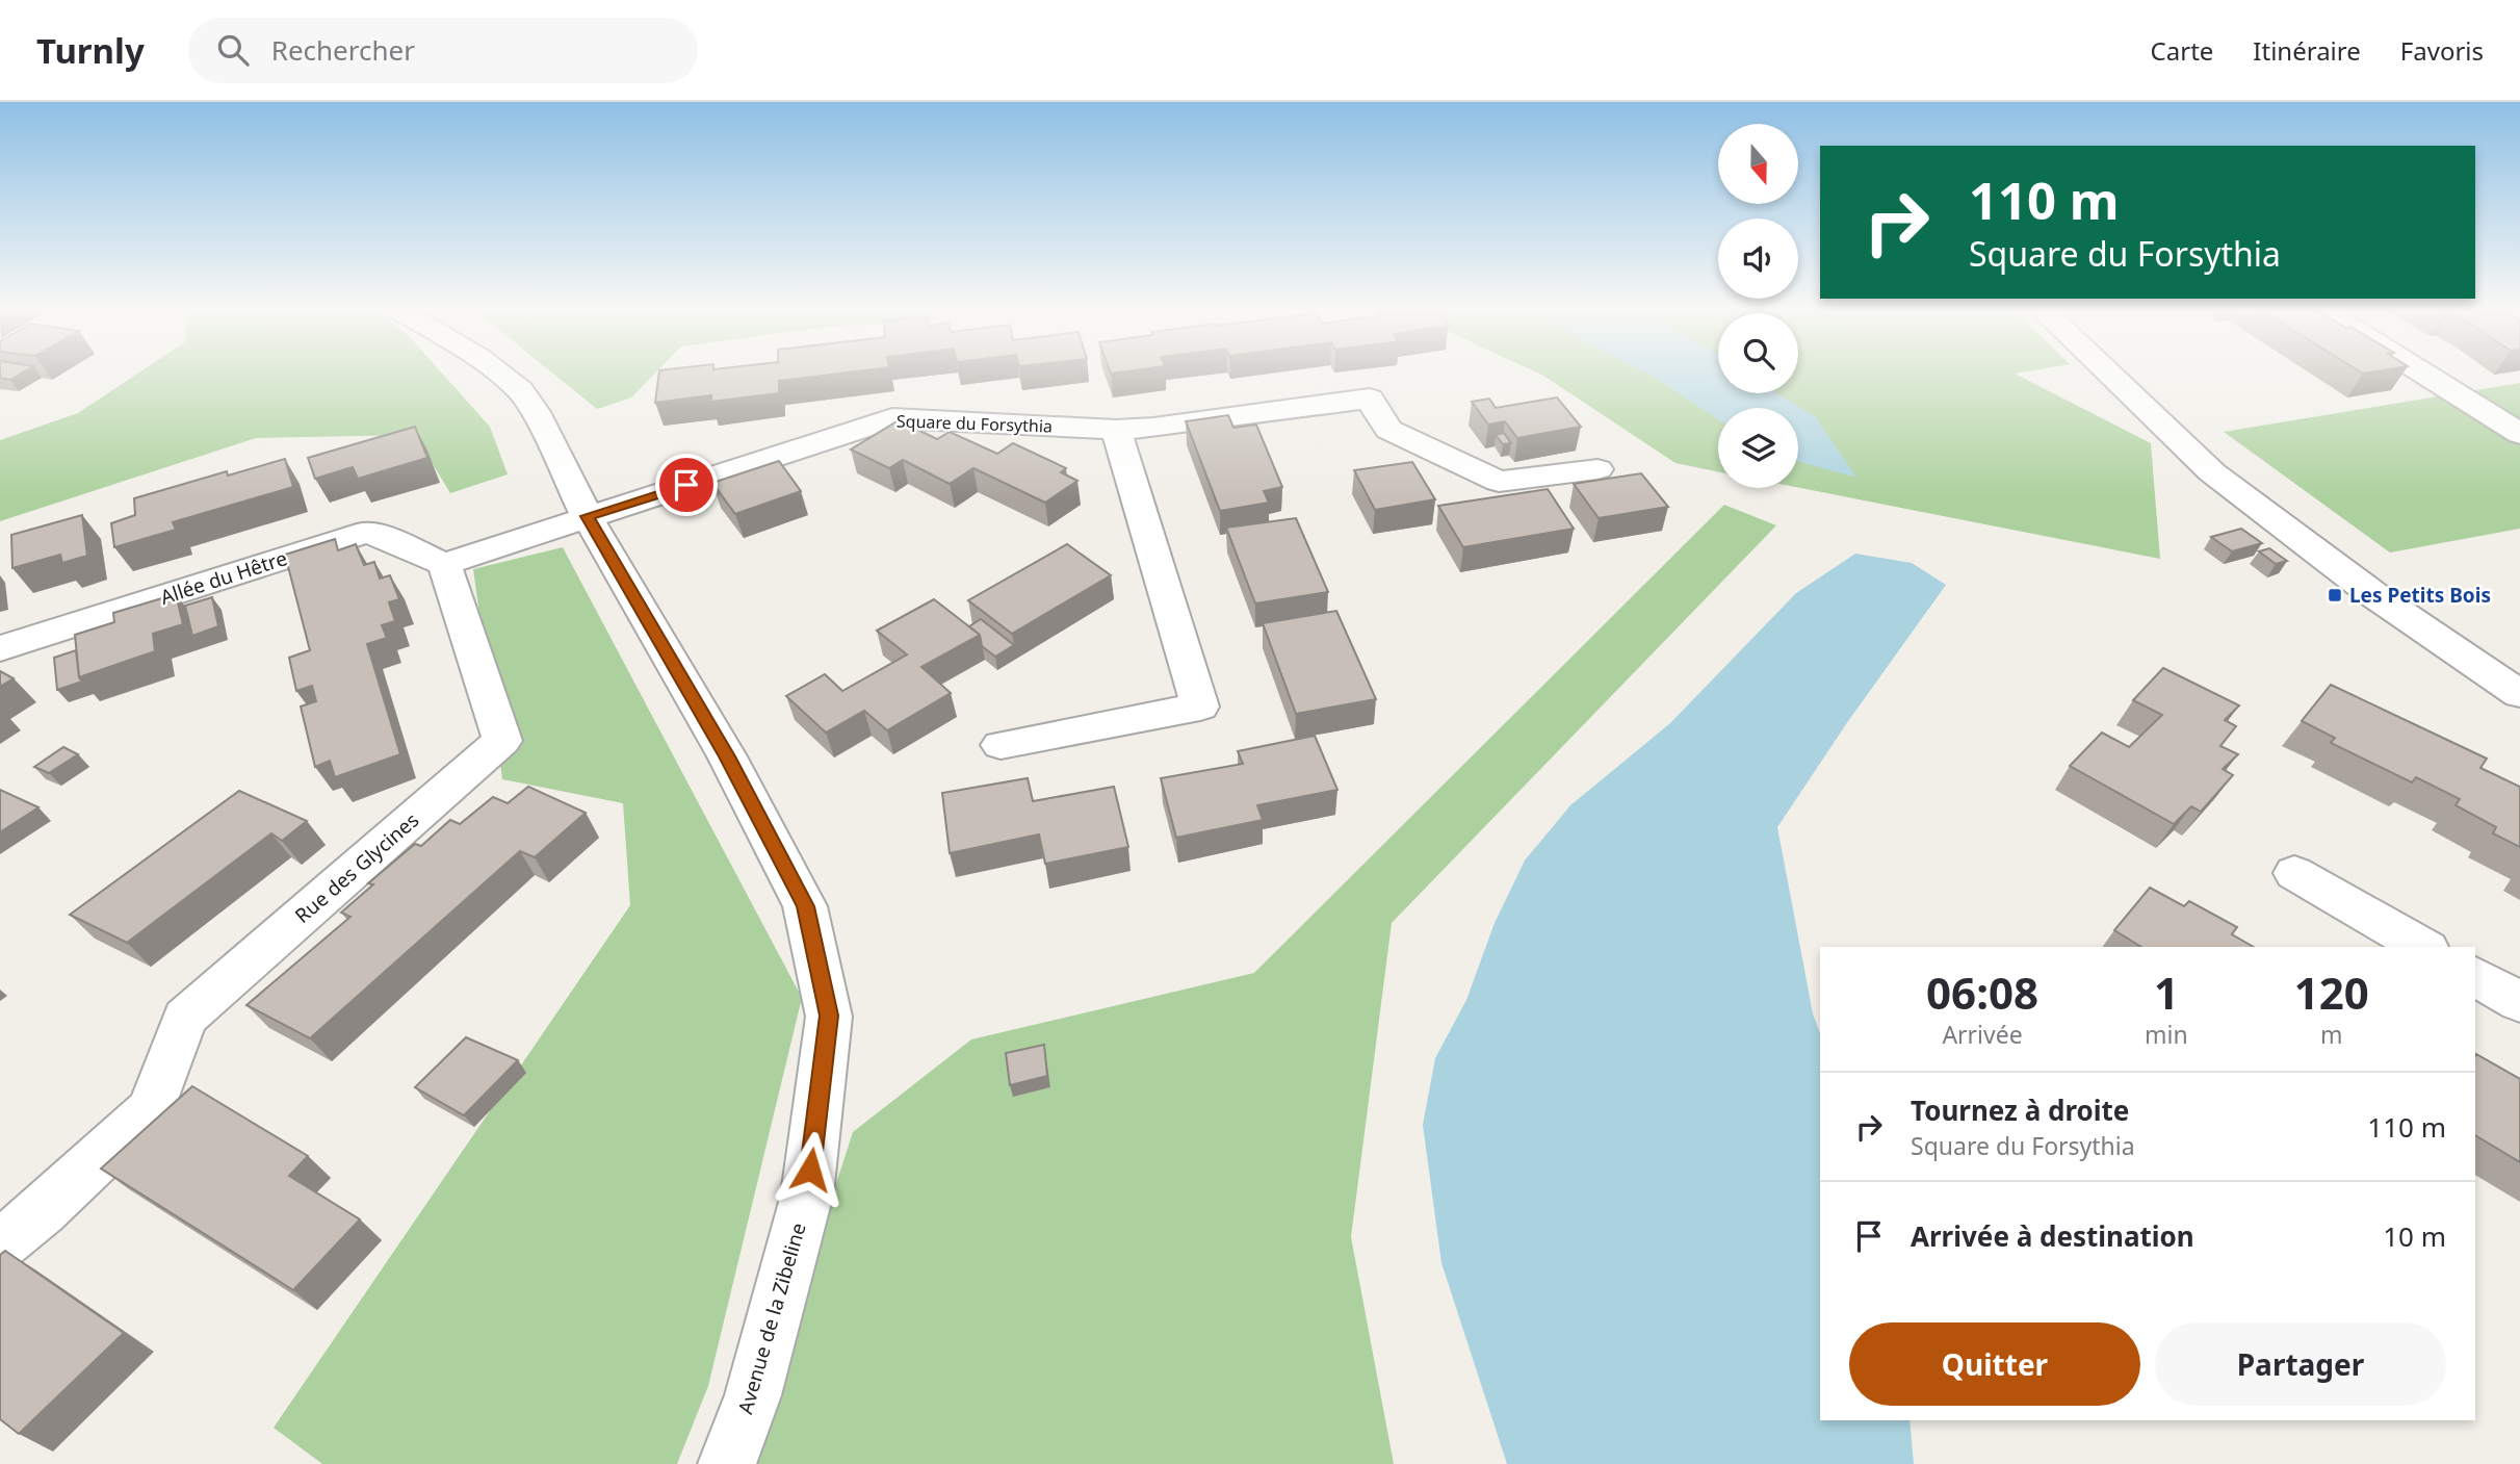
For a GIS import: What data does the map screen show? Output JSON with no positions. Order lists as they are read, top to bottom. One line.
{"streets":{"street":["Square du Forsythia","Allée du Hêtre","Rue des Glycines","Avenue de la Zibeline"]},"crossings":[["Square du Forsythia","Avenue de la Zibeline"],["Allée du Hêtre","Rue des Glycines"]],"places":{"transit":["Les Petits Bois"]},"north":"bottom","page":{"header":"Turnly","search":"Rechercher","nav":["Carte","Itinéraire","Favoris"],"turn":["110 m","Square du Forsythia"],"eta":["06:08","Arrivée","1","min","120","m"],"list":[{"name":"Tournez à droite","note":"Square du Forsythia","value":"110 m"},{"name":"Arrivée à destination","value":"10 m"}],"buttons":["Quitter","Partager"]}}
